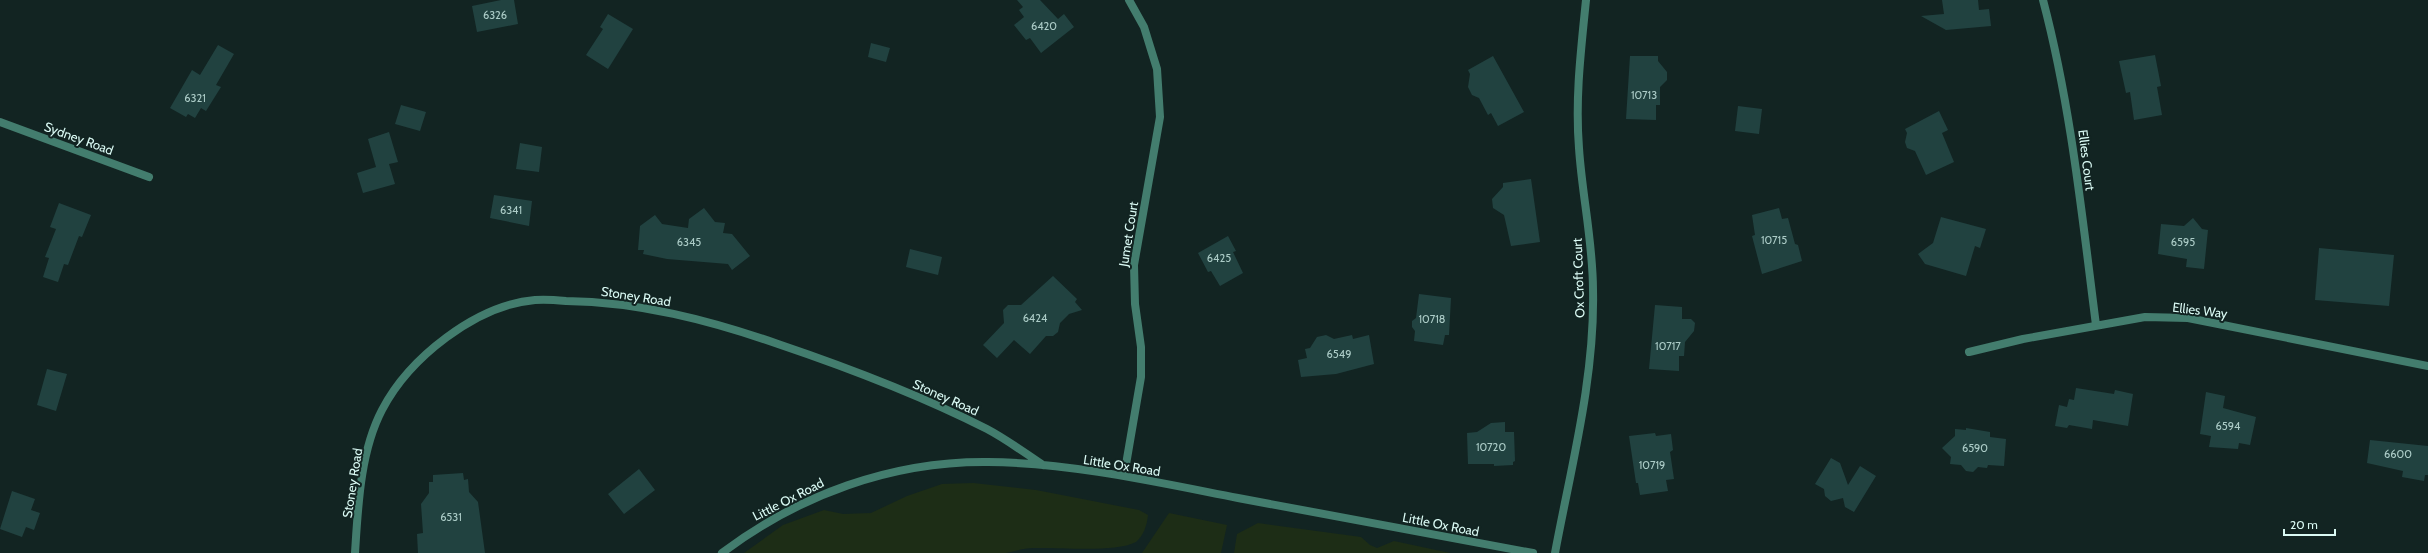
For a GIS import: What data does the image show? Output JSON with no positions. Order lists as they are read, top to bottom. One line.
{"streets":{"street":["Sydney Road","Ellies Court","Jumet Court","Ox Croft Court","Stoney Road","Ellies Way","Little Ox Road"]},"crossings":[["Ellies Court","Ellies Way"],["Jumet Court","Little Ox Road"],["Stoney Road","Little Ox Road"]],"house_numbers":["6326","6420","10713","6321","6341","10715","6345","6595","6425","6424","10718","10717","6549","6594","10720","6590","6600","10719","6531"],"scale_bar":"20 m"}
